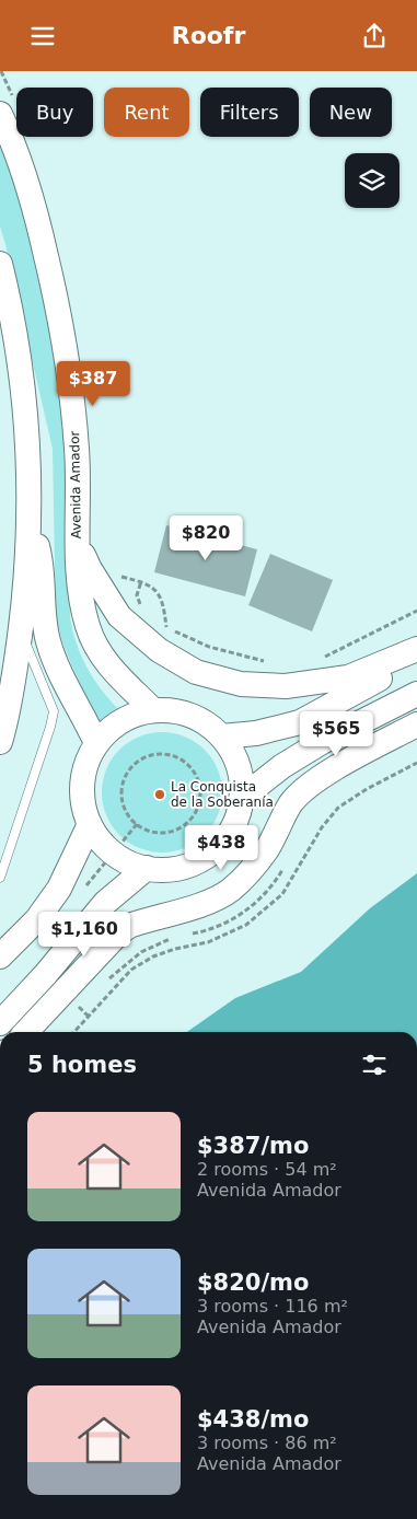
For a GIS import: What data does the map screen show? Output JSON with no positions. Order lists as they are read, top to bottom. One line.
{"streets":{"main road":["Avenida Amador"]},"places":["La Conquista de la Soberanía"],"page":{"header":"Roofr","chip":["Buy","Rent","Filters","New"],"price":["$387","$820","$565","$438","$1,160"],"heading":"5 homes","list":[{"name":"$387/mo","note":"2 rooms · 54 m² · Avenida Amador"},{"name":"$820/mo","note":"3 rooms · 116 m² · Avenida Amador"},{"name":"$438/mo","note":"3 rooms · 86 m² · Avenida Amador"}]}}
